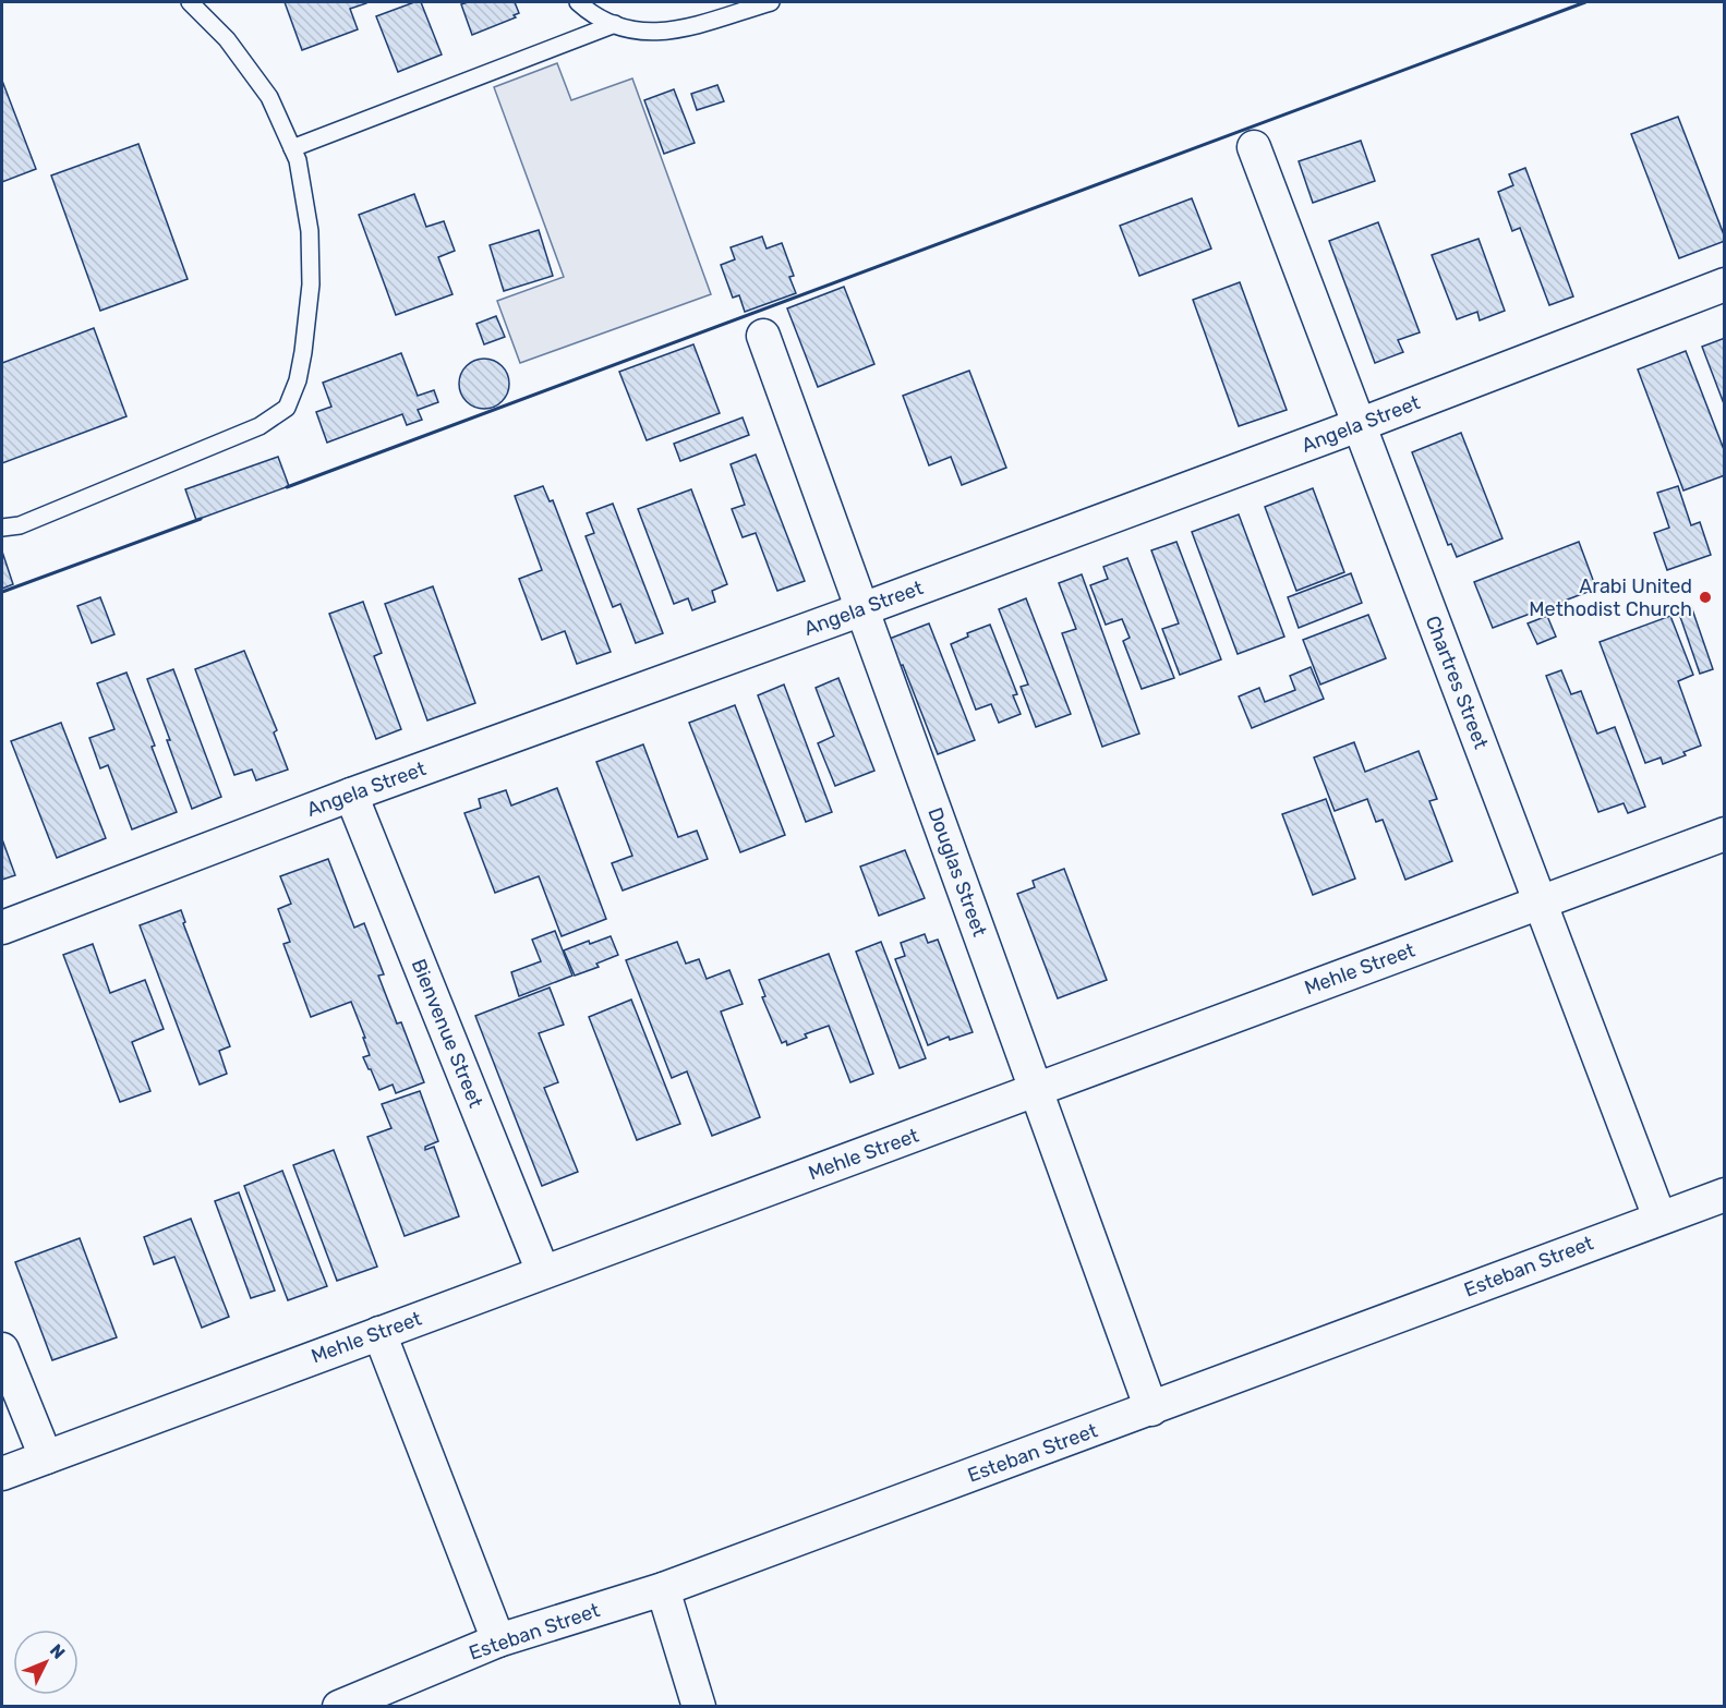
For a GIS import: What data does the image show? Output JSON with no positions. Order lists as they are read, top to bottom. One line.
{"streets":{"street":["Angela Street","Chartres Street","Douglas Street","Mehle Street","Bienvenue Street","Esteban Street"]},"crossings":[["Angela Street","Chartres Street"],["Angela Street","Douglas Street"],["Angela Street","Bienvenue Street"],["Chartres Street","Mehle Street"],["Chartres Street","Esteban Street"],["Douglas Street","Mehle Street"],["Douglas Street","Esteban Street"],["Mehle Street","Bienvenue Street"]],"places":["Arabi United Methodist Church"],"north":"top right"}
